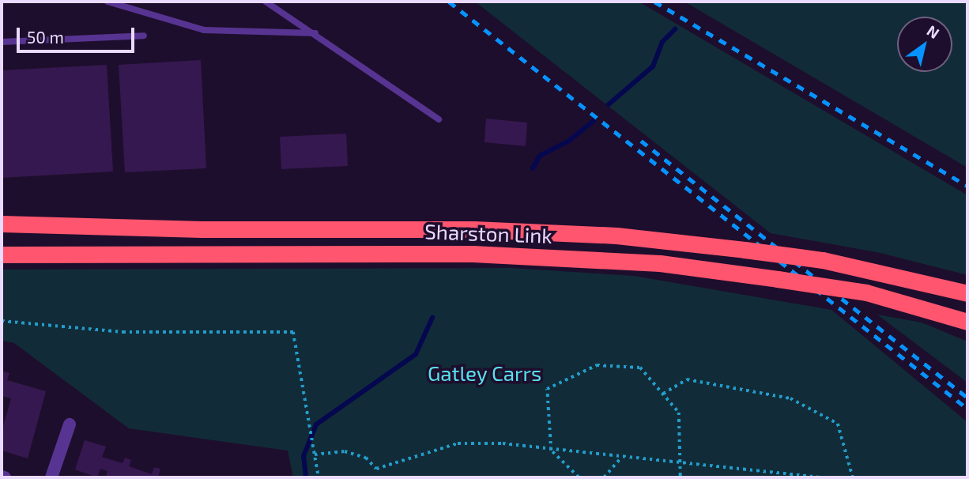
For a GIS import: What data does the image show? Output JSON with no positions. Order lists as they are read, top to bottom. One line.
{"streets":{"highway":["Sharston Link"]},"parks":["Gatley Carrs"],"scale_bar":"50 m","north":"top right"}
